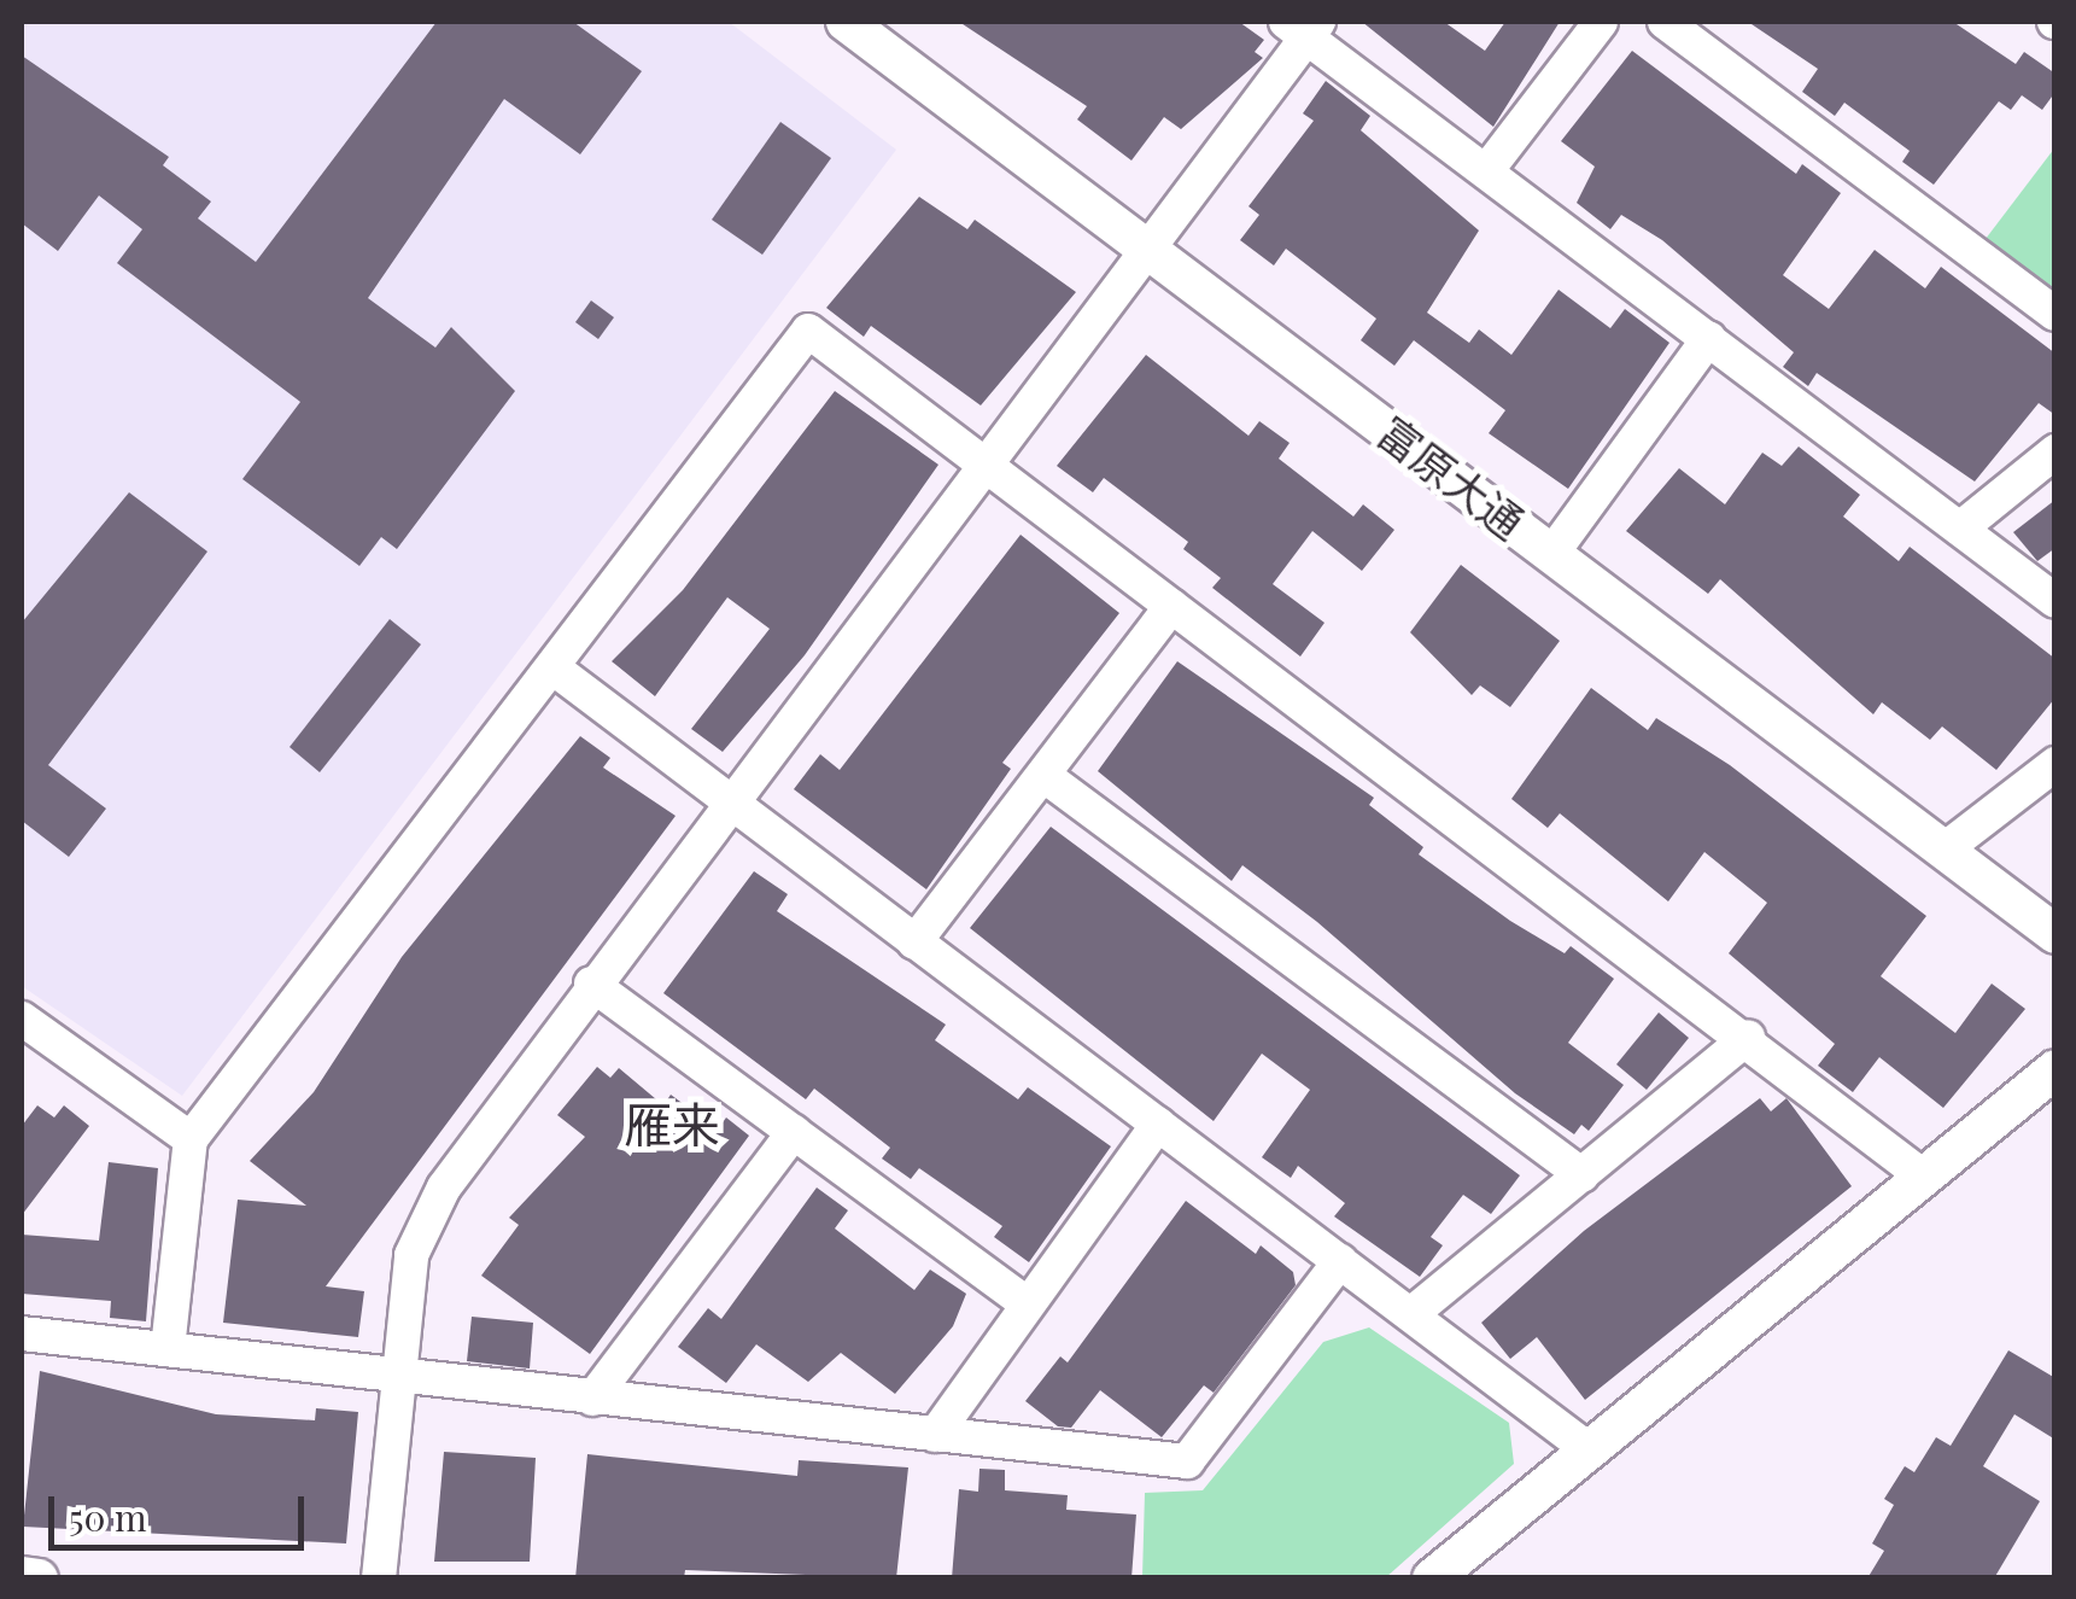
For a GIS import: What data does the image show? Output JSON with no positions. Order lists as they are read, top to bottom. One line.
{"streets":{"street":["富原大通"]},"districts":["雁来"],"scale_bar":"50 m"}
